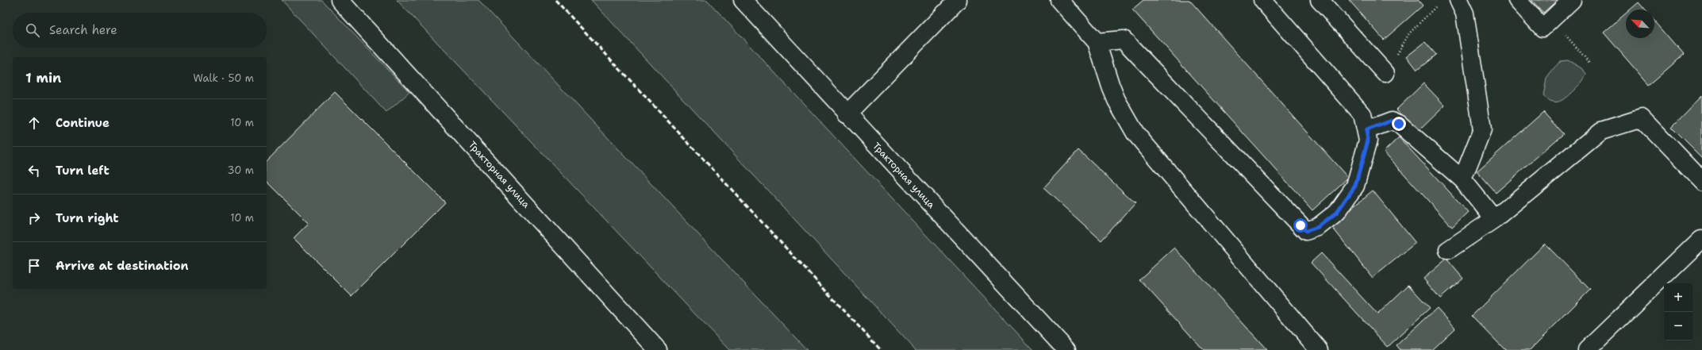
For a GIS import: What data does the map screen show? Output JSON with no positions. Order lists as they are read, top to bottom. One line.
{"streets":{"street":["Тракторная улица"]},"north":"top left","page":{"search":"Search here","heading":["1 min","Walk · 50 m"],"list":[["Continue","10 m"],["Turn left","30 m"],["Turn right","10 m"],"Arrive at destination"],"map_buttons":["+","−"]}}
